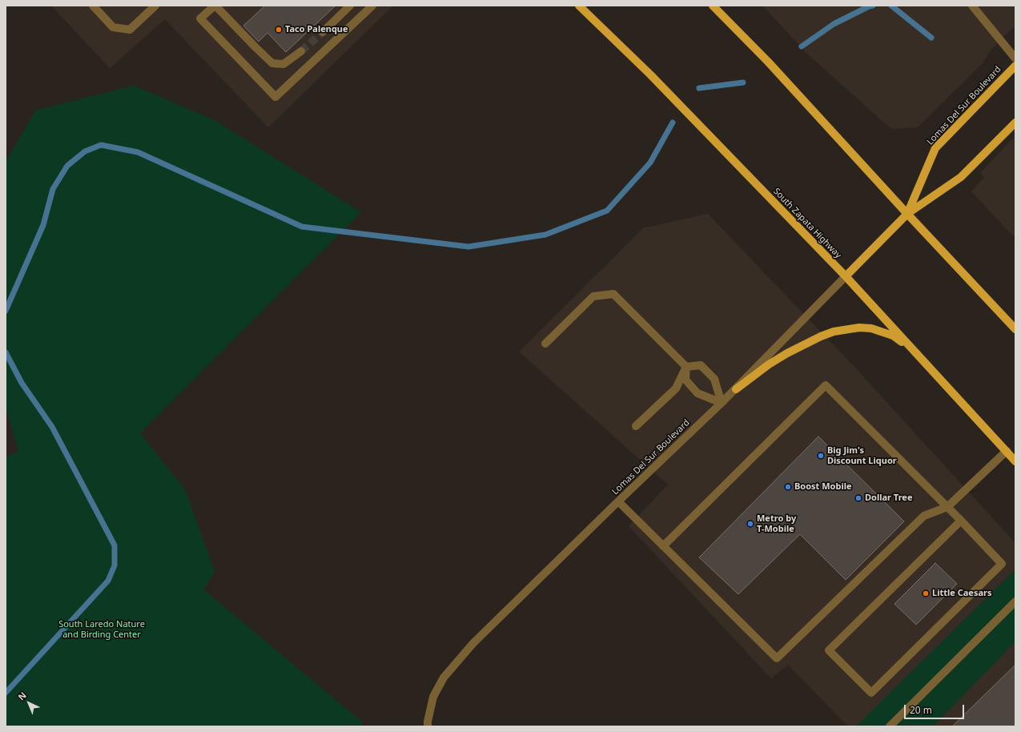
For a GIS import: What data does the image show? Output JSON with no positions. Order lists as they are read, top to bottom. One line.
{"streets":{"main road":["Lomas Del Sur Boulevard","South Zapata Highway"]},"crossings":[["Lomas Del Sur Boulevard","South Zapata Highway"]],"parks":["South Laredo Nature and Birding Center"],"places":["Taco Palenque","Big Jim's Discount Liquor","Boost Mobile","Dollar Tree","Metro by T-Mobile","Little Caesars"],"scale_bar":"20 m","north":"top left"}
